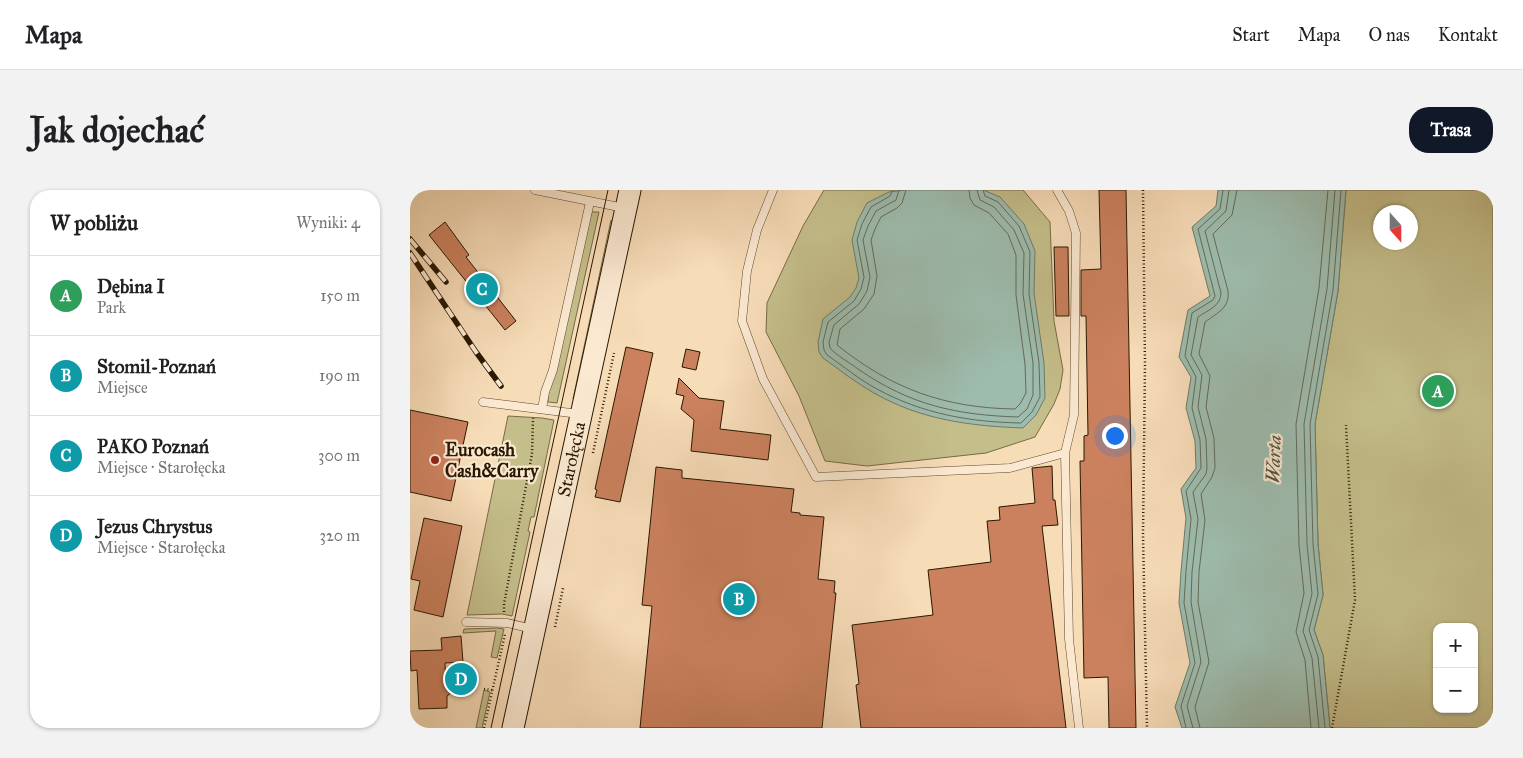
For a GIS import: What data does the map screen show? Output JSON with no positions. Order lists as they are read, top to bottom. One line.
{"streets":{"street":["Starołęcka"]},"water":["Warta"],"places":["Eurocash Cash&Carry"],"north":"bottom","page":{"header":"Mapa","nav":["Start","Mapa","O nas","Kontakt"],"buttons":"Trasa","title":"Jak dojechać","heading":["W pobliżu","Wyniki: 4"],"list":[{"mark":"A","name":"Dębina I","note":"Park","value":"150 m"},{"mark":"B","name":"Stomil-Poznań","note":"Miejsce","value":"190 m"},{"mark":"C","name":"PAKO Poznań","note":"Miejsce · Starołęcka","value":"300 m"},{"mark":"D","name":"Jezus Chrystus","note":"Miejsce · Starołęcka","value":"320 m"}],"pins":["C","A","B","D"],"map_buttons":["+","−"]}}
